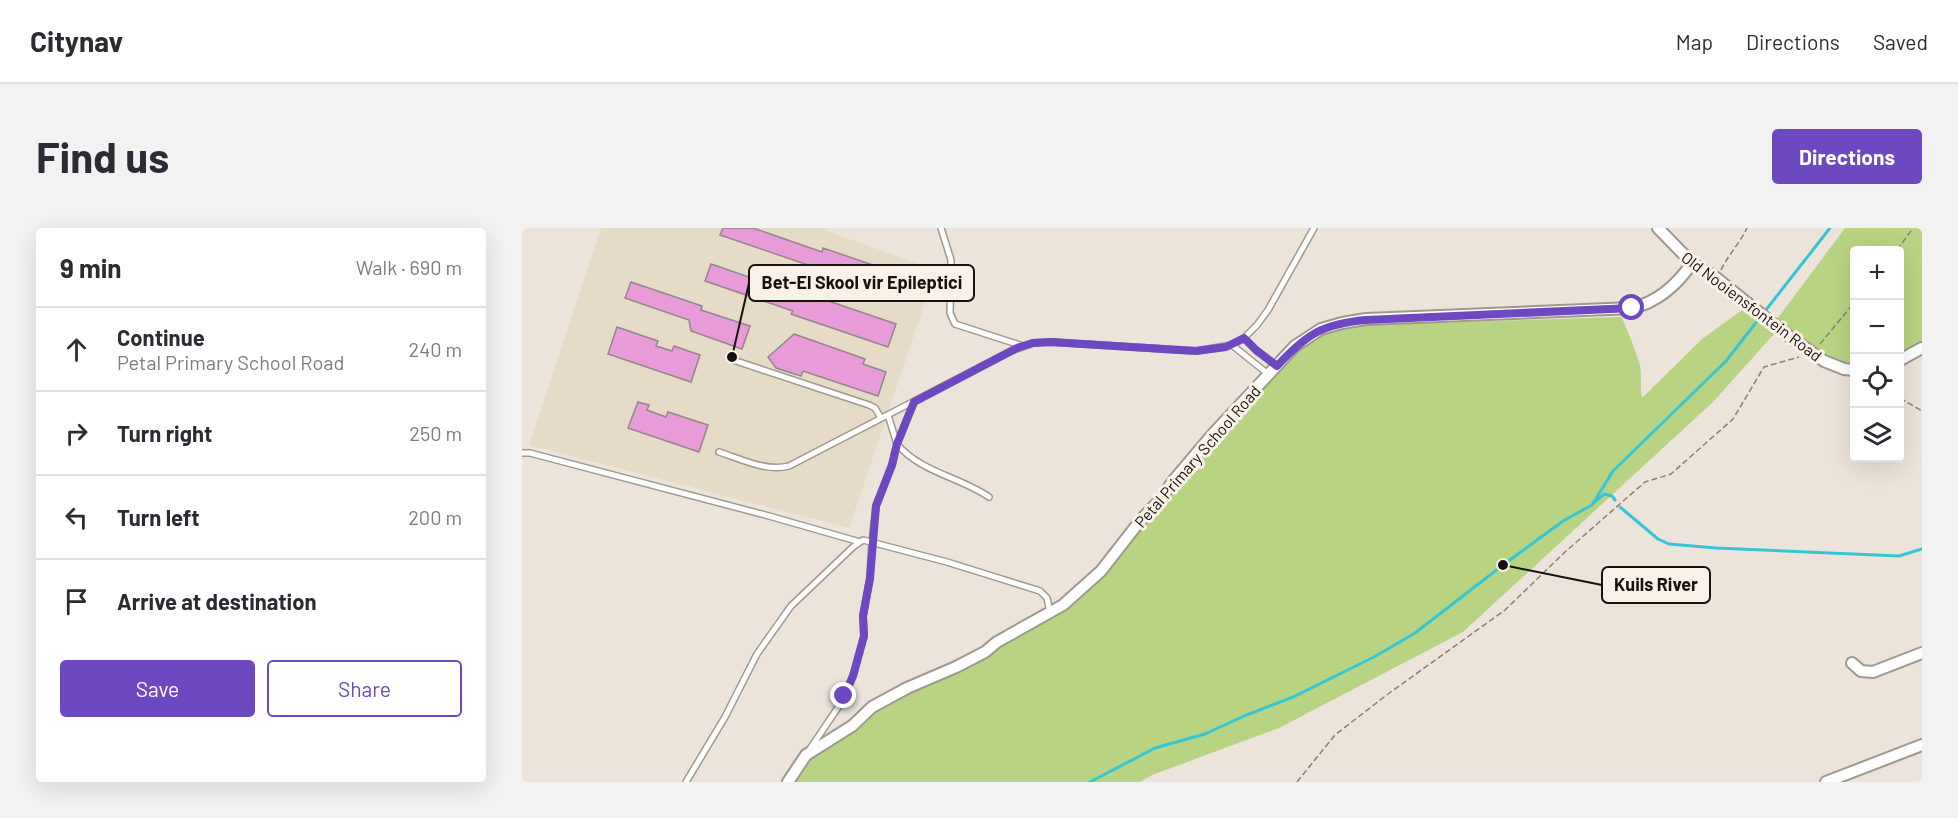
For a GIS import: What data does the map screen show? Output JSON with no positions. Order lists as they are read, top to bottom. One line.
{"streets":{"street":["Old Nooiensfontein Road","Petal Primary School Road"]},"crossings":[["Old Nooiensfontein Road","Petal Primary School Road"]],"places":["Bet-El Skool vir Epileptici","Kuils River"],"page":{"header":"Citynav","nav":["Map","Directions","Saved"],"buttons":["Directions",["Save","Share"]],"title":"Find us","heading":["9 min","Walk · 690 m"],"map_buttons":["+","−"],"list":[["Continue","Petal Primary School Road","240 m"],["Turn right","250 m"],["Turn left","200 m"],"Arrive at destination"]}}
